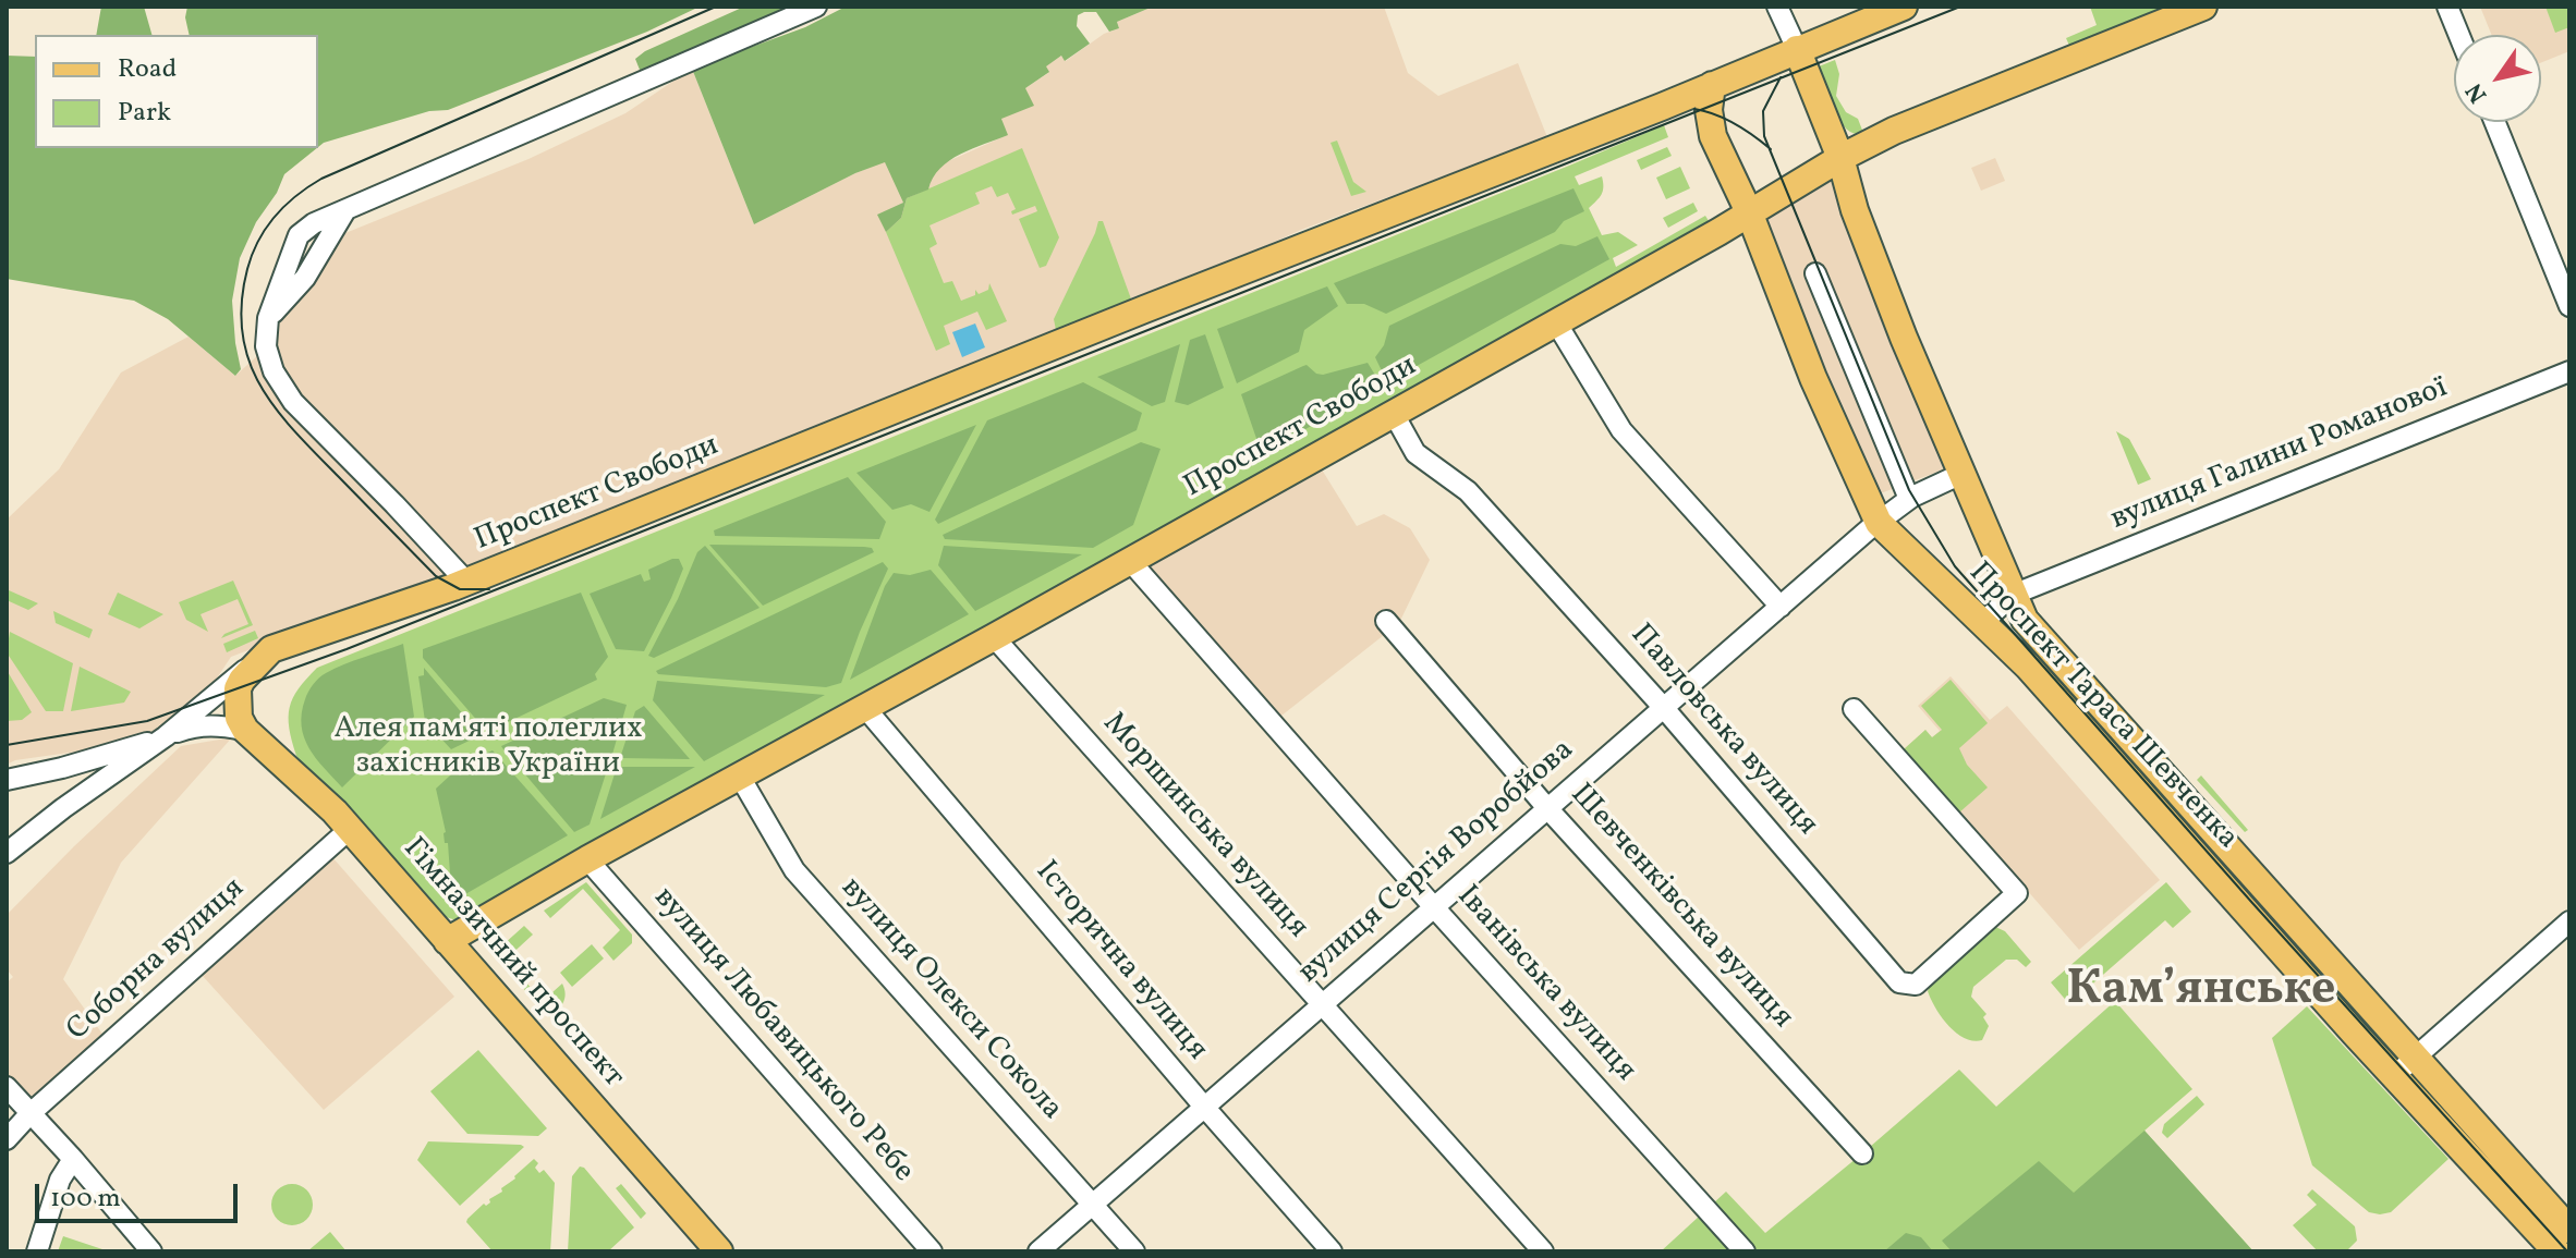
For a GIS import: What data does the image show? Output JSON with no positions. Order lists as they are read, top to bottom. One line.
{"streets":{"main road":["Проспект Свободи","Проспект Тараса Шевченка","Гімназичний проспект"],"street":["вулиця Галини Романової","Павловська вулиця","Моршинська вулиця","вулиця Сергія Воробйова","Шевченківська вулиця","Соборна вулиця","Історична вулиця","Іванівська вулиця","вулиця Олекси Сокола","вулиця Любавицького Ребе"]},"crossings":[["Проспект Свободи","Проспект Тараса Шевченка"],["Проспект Свободи","Павловська вулиця"],["Проспект Свободи","Моршинська вулиця"],["Проспект Свободи","Історична вулиця"],["Проспект Свободи","Гімназичний проспект"],["Проспект Свободи","Іванівська вулиця"],["Проспект Свободи","вулиця Олекси Сокола"],["Проспект Свободи","вулиця Любавицького Ребе"],["вулиця Галини Романової","Проспект Тараса Шевченка"],["Проспект Тараса Шевченка","вулиця Сергія Воробйова"],["Павловська вулиця","вулиця Сергія Воробйова"],["Моршинська вулиця","вулиця Сергія Воробйова"],["вулиця Сергія Воробйова","Шевченківська вулиця"],["вулиця Сергія Воробйова","Історична вулиця"],["вулиця Сергія Воробйова","Іванівська вулиця"],["вулиця Сергія Воробйова","вулиця Олекси Сокола"],["Соборна вулиця","Гімназичний проспект"]],"districts":["Кам’янське"],"parks":["Алея пам'яті полеглих захісників України"],"legend":["Road","Park"],"scale_bar":"100 m","north":"bottom left"}
